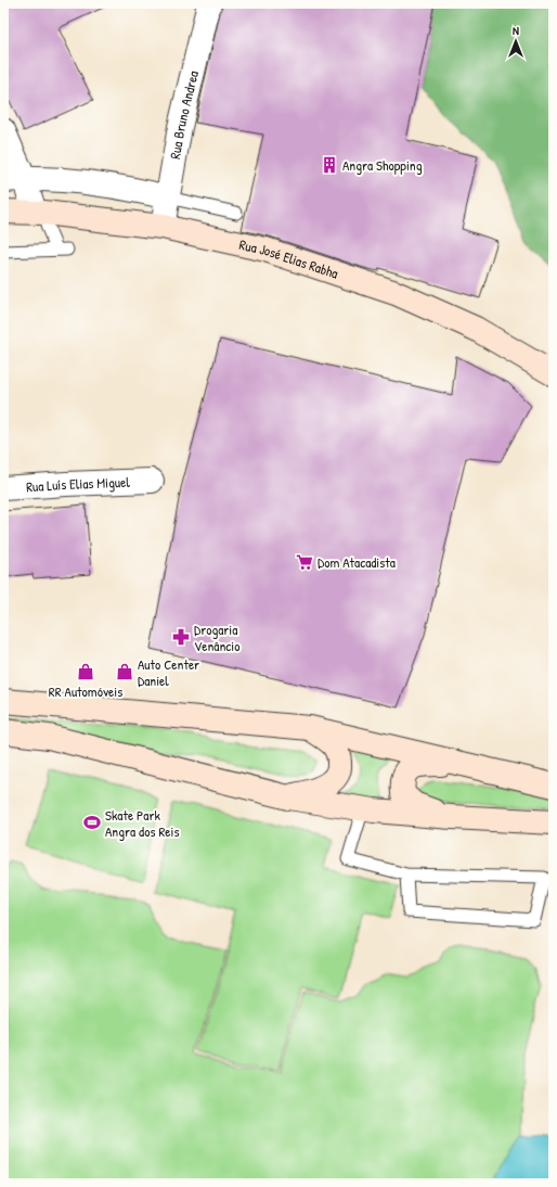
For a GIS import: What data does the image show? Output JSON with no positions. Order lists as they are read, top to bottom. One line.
{"streets":{"main road":["Rua José Elias Rabha"],"street":["Rua Bruno Andrea","Rua Luís Elias Miguel"]},"crossings":[["Rua Bruno Andrea","Rua José Elias Rabha"]],"places":{"building":["Angra Shopping"],"supermarket":["Dom Atacadista"],"pharmacy":["Drogaria Venâncio"],"shop":["RR Automóveis","Auto Center Daniel"],"sports":["Skate Park Angra dos Reis"]},"north":"top"}
